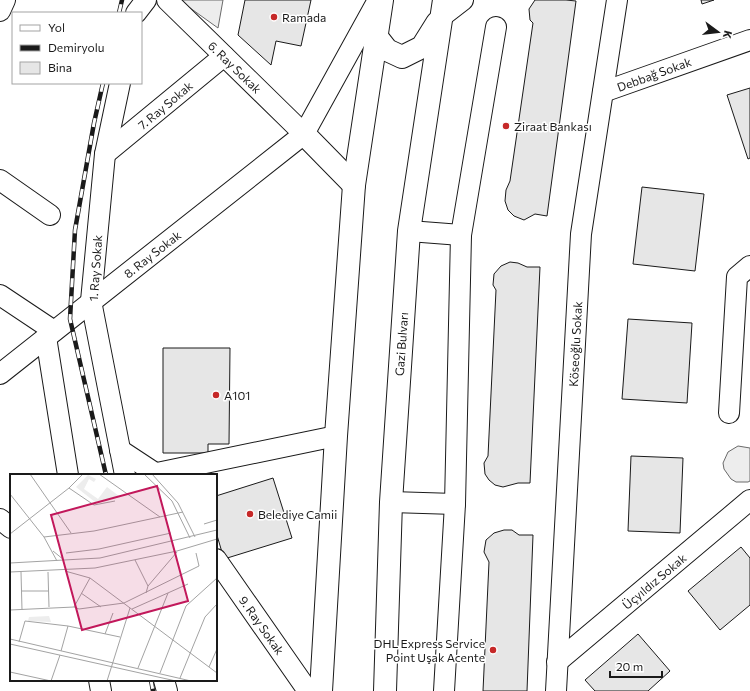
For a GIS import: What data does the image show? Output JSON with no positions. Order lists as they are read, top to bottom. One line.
{"streets":{"highway":["Gazi Bulvarı"],"street":["6. Ray Sokak","Debbağ Sokak","7. Ray Sokak","8. Ray Sokak","1. Ray Sokak","Köseoğlu Sokak","Üçyıldız Sokak","9. Ray Sokak"]},"crossings":[["6. Ray Sokak","7. Ray Sokak"],["6. Ray Sokak","8. Ray Sokak"],["Debbağ Sokak","Köseoğlu Sokak"],["7. Ray Sokak","1. Ray Sokak"],["8. Ray Sokak","1. Ray Sokak"],["Köseoğlu Sokak","Üçyıldız Sokak"]],"places":["Ramada","Ziraat Bankası","A101","Belediye Camii","DHL Express Service Point Uşak Acente"],"legend":["Yol","Demiryolu","Bina"],"scale_bar":"20 m","north":"right"}
